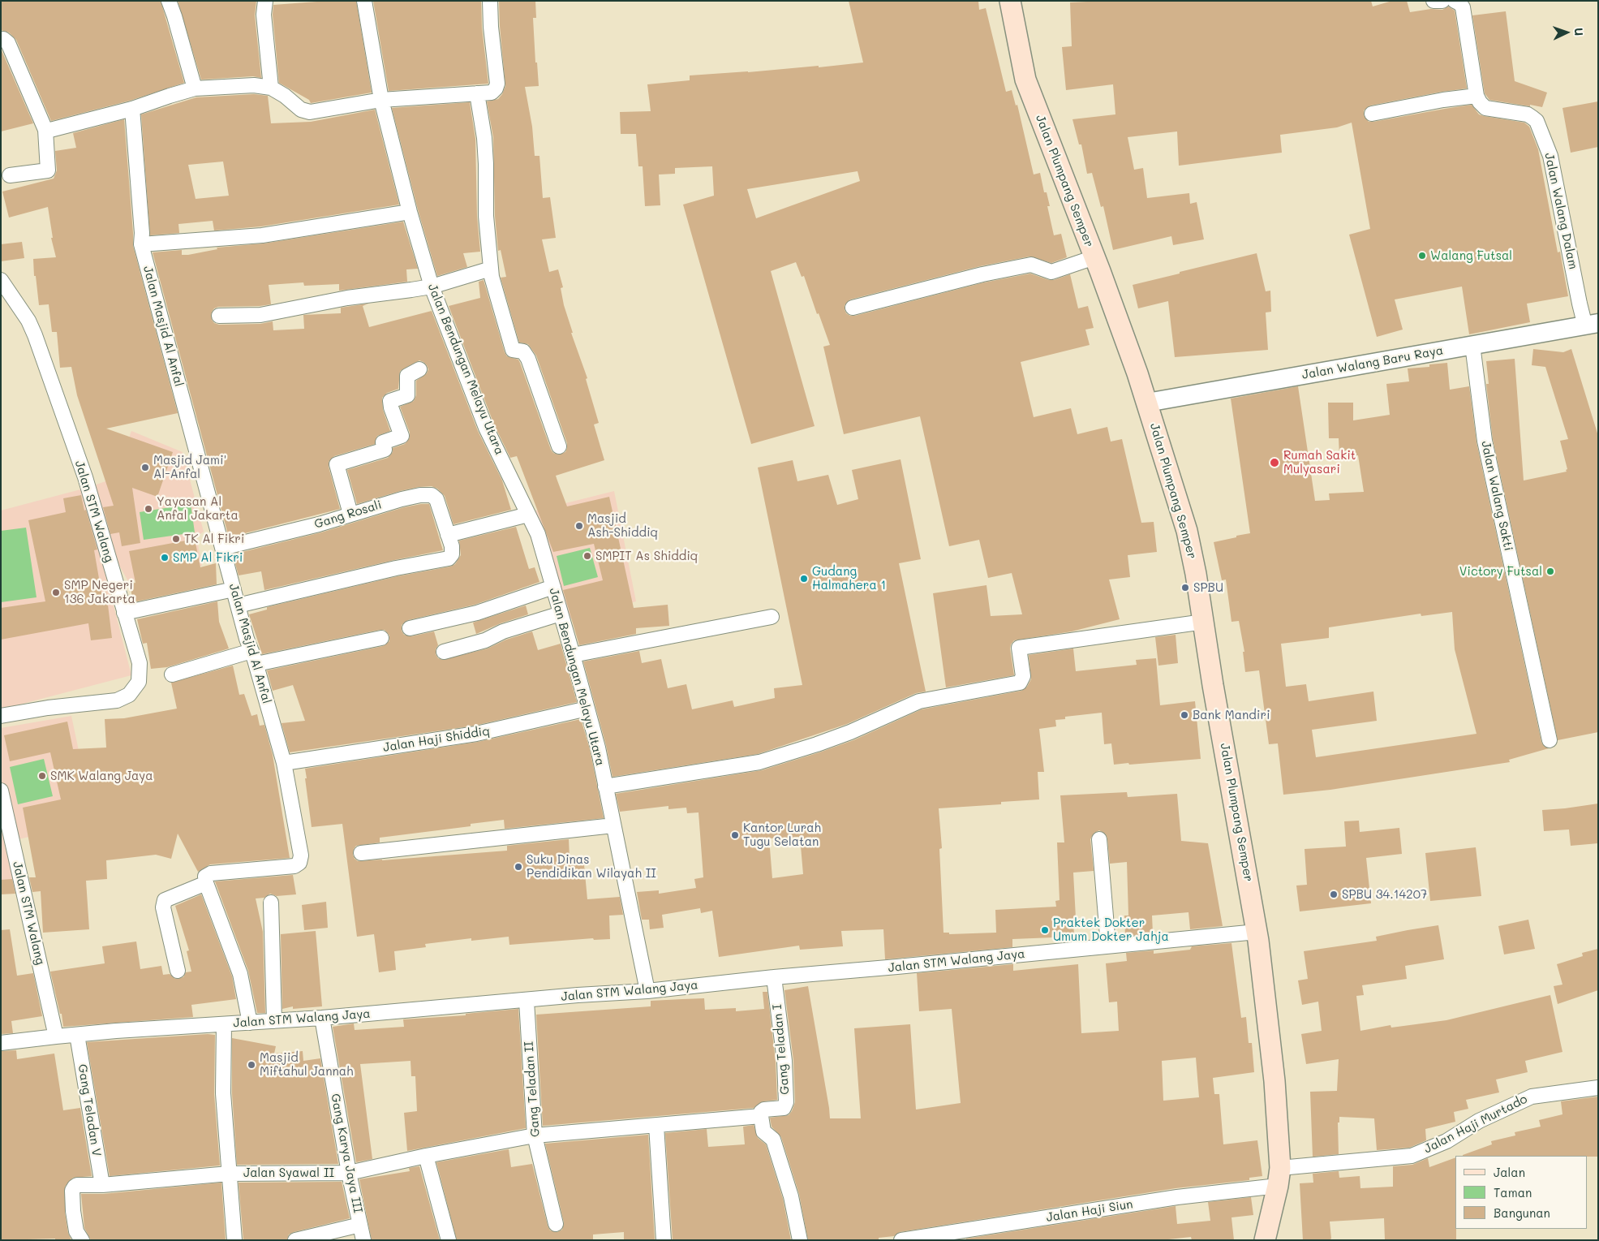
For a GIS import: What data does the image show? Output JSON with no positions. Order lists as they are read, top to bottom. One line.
{"streets":{"main road":["Jalan Plumpang Semper"],"street":["Jalan Walang Dalam","Jalan Masjid Al Anfal","Jalan Walang Baru Raya","Jalan Bendungan Melayu Utara","Jalan Walang Sakti","Jalan STM Walang","Gang Rosali","Jalan Haji Shiddiq","Jalan STM Walang Jaya","Gang Teladan I","Gang Teladan II","Gang Teladan V","Jalan Haji Murtado","Gang Karya Jaya III","Jalan Syawal II","Jalan Haji Siun"]},"crossings":[["Jalan Plumpang Semper","Jalan Walang Baru Raya"],["Jalan Plumpang Semper","Jalan STM Walang Jaya"],["Jalan Plumpang Semper","Jalan Haji Murtado"],["Jalan Plumpang Semper","Jalan Haji Siun"],["Jalan Walang Dalam","Jalan Walang Baru Raya"],["Jalan Masjid Al Anfal","Gang Rosali"],["Jalan Masjid Al Anfal","Jalan Haji Shiddiq"],["Jalan Walang Baru Raya","Jalan Walang Sakti"],["Jalan Bendungan Melayu Utara","Jalan Haji Shiddiq"],["Jalan Bendungan Melayu Utara","Jalan STM Walang Jaya"],["Jalan STM Walang","Jalan STM Walang Jaya"],["Jalan STM Walang Jaya","Gang Teladan I"],["Jalan STM Walang Jaya","Gang Teladan II"],["Jalan STM Walang Jaya","Gang Teladan V"],["Jalan STM Walang Jaya","Gang Karya Jaya III"],["Gang Teladan I","Jalan Syawal II"],["Gang Teladan II","Jalan Syawal II"],["Gang Teladan V","Jalan Syawal II"],["Jalan Haji Murtado","Jalan Haji Siun"],["Gang Karya Jaya III","Jalan Syawal II"]],"places":["Walang Futsal","Rumah Sakit Mulyasari","Masjid Jami' Al-Anfal","Yayasan Al Anfal Jakarta","Masjid Ash-Shiddiq","TK Al Fikri","SMPIT As Shiddiq","SMP Al Fikri","Victory Futsal","Gudang Halmahera 1","SPBU","SMP Negeri 136 Jakarta","Bank Mandiri","SMK Walang Jaya","Kantor Lurah Tugu Selatan","Suku Dinas Pendidikan Wilayah II","SPBU 34.14207","Praktek Dokter Umum Dokter Jahja","Masjid Miftahul Jannah"],"legend":["Jalan","Taman","Bangunan"],"north":"right"}
